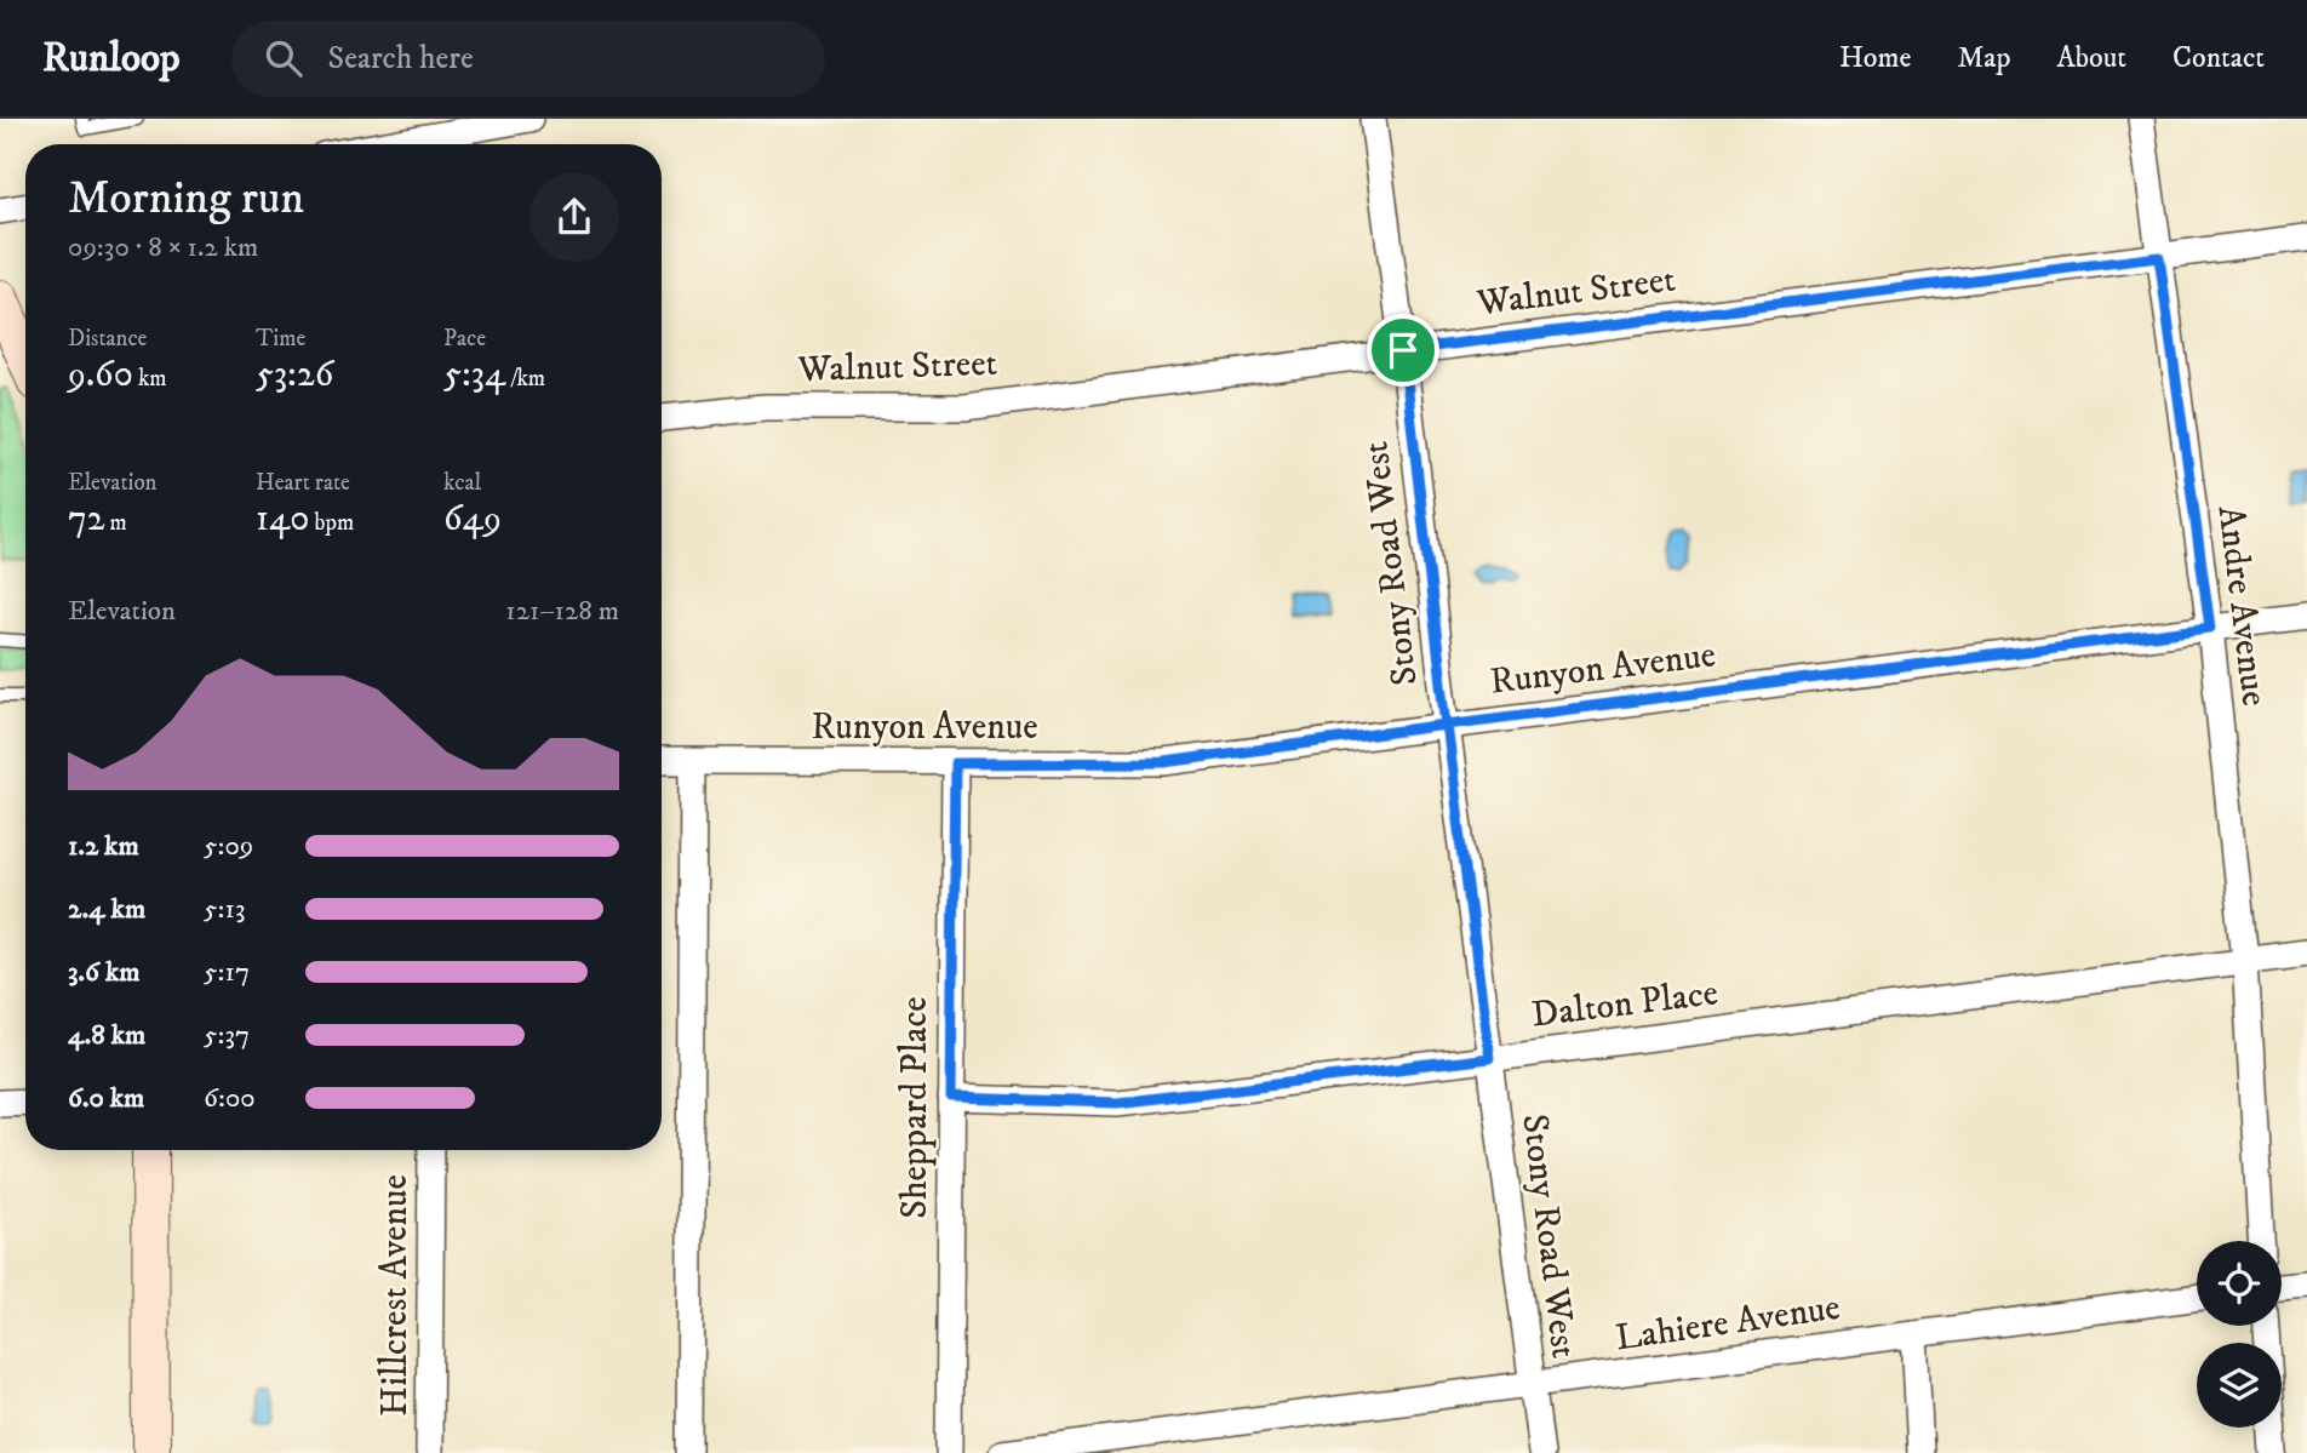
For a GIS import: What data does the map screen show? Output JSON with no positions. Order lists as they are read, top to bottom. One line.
{"streets":{"street":["Walnut Street","Stony Road West","Andre Avenue","Runyon Avenue","Dalton Place","Sheppard Place","Hillcrest Avenue","Lahiere Avenue"]},"crossings":[["Walnut Street","Stony Road West"],["Walnut Street","Andre Avenue"],["Stony Road West","Runyon Avenue"],["Stony Road West","Dalton Place"],["Stony Road West","Lahiere Avenue"],["Andre Avenue","Runyon Avenue"],["Andre Avenue","Dalton Place"],["Runyon Avenue","Sheppard Place"],["Dalton Place","Sheppard Place"]],"page":{"header":"Runloop","search":"Search here","nav":["Home","Map","About","Contact"],"heading":["Morning run","09:30 · 8 × 1.2 km"],"stats":[["Distance","9.60 km"],["Time","53:26"],["Pace","5:34 /km"],["Elevation","72 m"],["Heart rate","140 bpm"],["kcal","649"]],"chart":["Elevation","121–128 m"],"list":[{"name":"1.2 km","note":"5:09"},{"name":"2.4 km","note":"5:13"},{"name":"3.6 km","note":"5:17"},{"name":"4.8 km","note":"5:37"},{"name":"6.0 km","note":"6:00"}]}}
